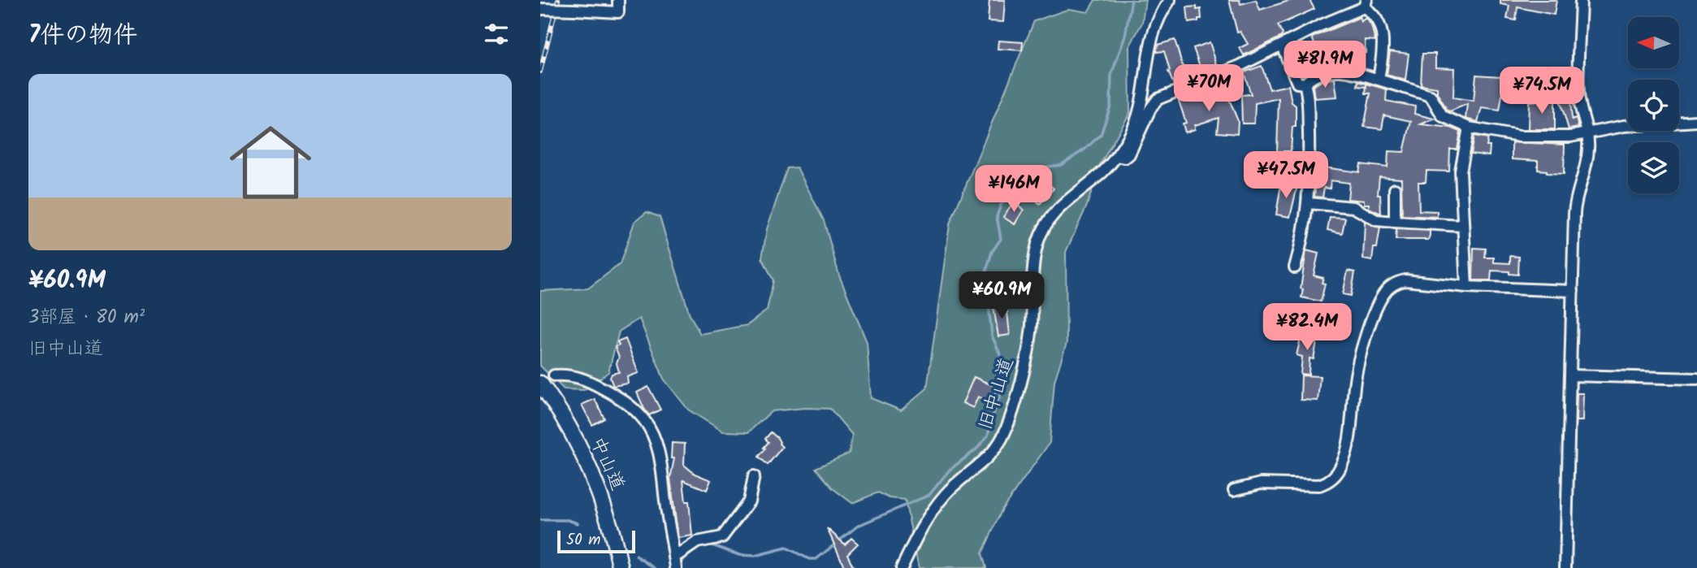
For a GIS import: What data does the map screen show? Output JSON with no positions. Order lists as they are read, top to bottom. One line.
{"streets":{"street":["旧中山道","中山道"]},"scale_bar":"50 m","north":"left","page":{"heading":"7件の物件","price":["¥81.9M","¥70M","¥74.5M","¥47.5M","¥146M","¥60.9M","¥82.4M"],"list":[{"name":"¥60.9M","note":"3部屋 · 80 m² · 旧中山道"}],"scale":"50 m"}}
